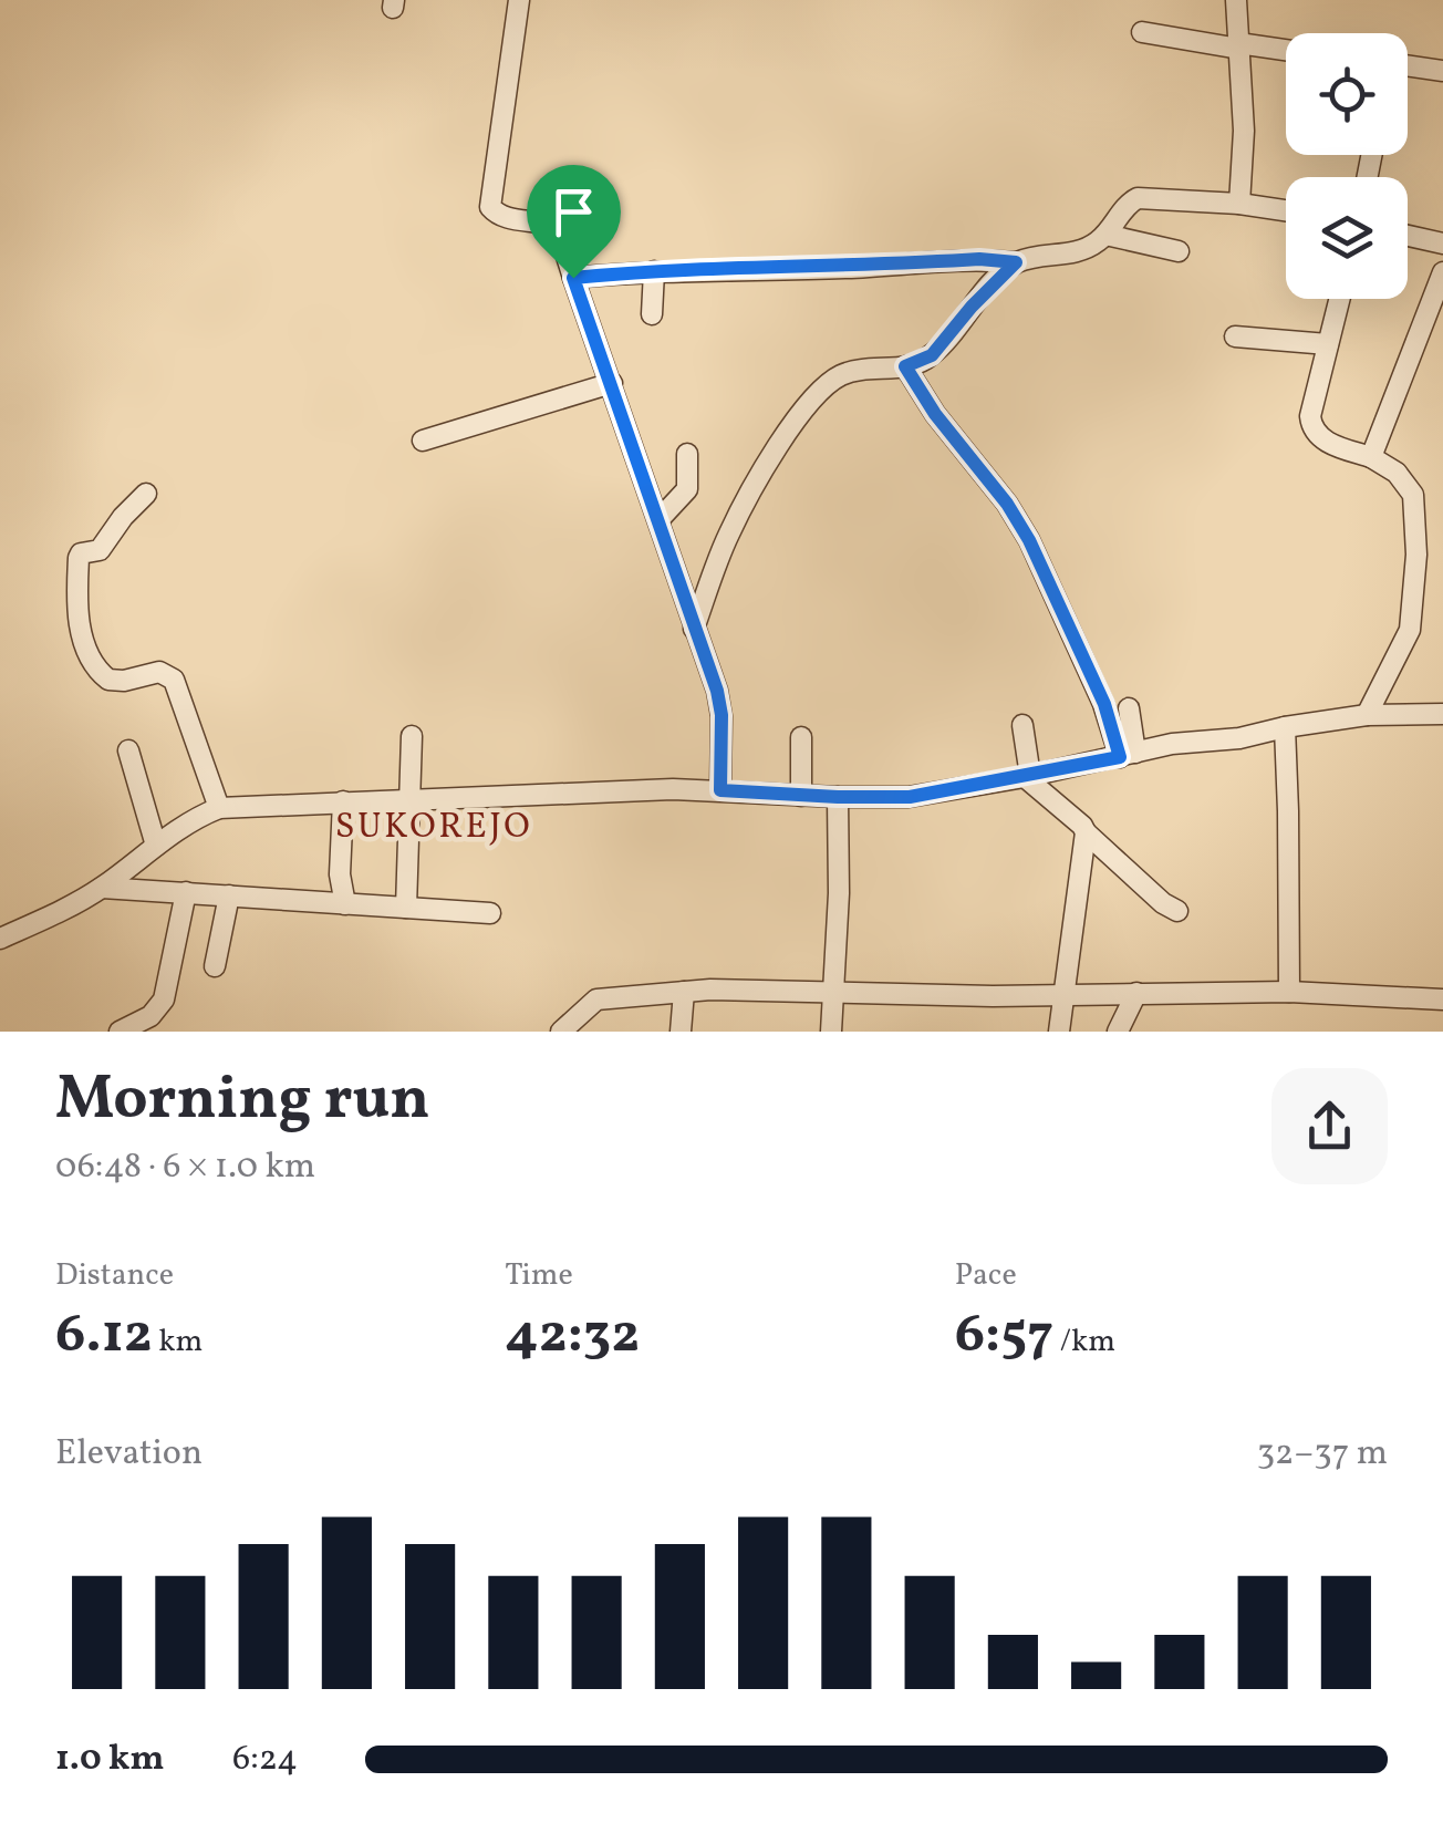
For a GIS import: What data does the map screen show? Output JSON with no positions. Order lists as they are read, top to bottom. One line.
{"districts":["SUKOREJO"],"page":{"heading":["Morning run","06:48 · 6 × 1.0 km"],"stats":[["Distance","6.12 km"],["Time","42:32"],["Pace","6:57 /km"]],"chart":["Elevation","32–37 m"],"list":[{"name":"1.0 km","note":"6:24"}]}}
